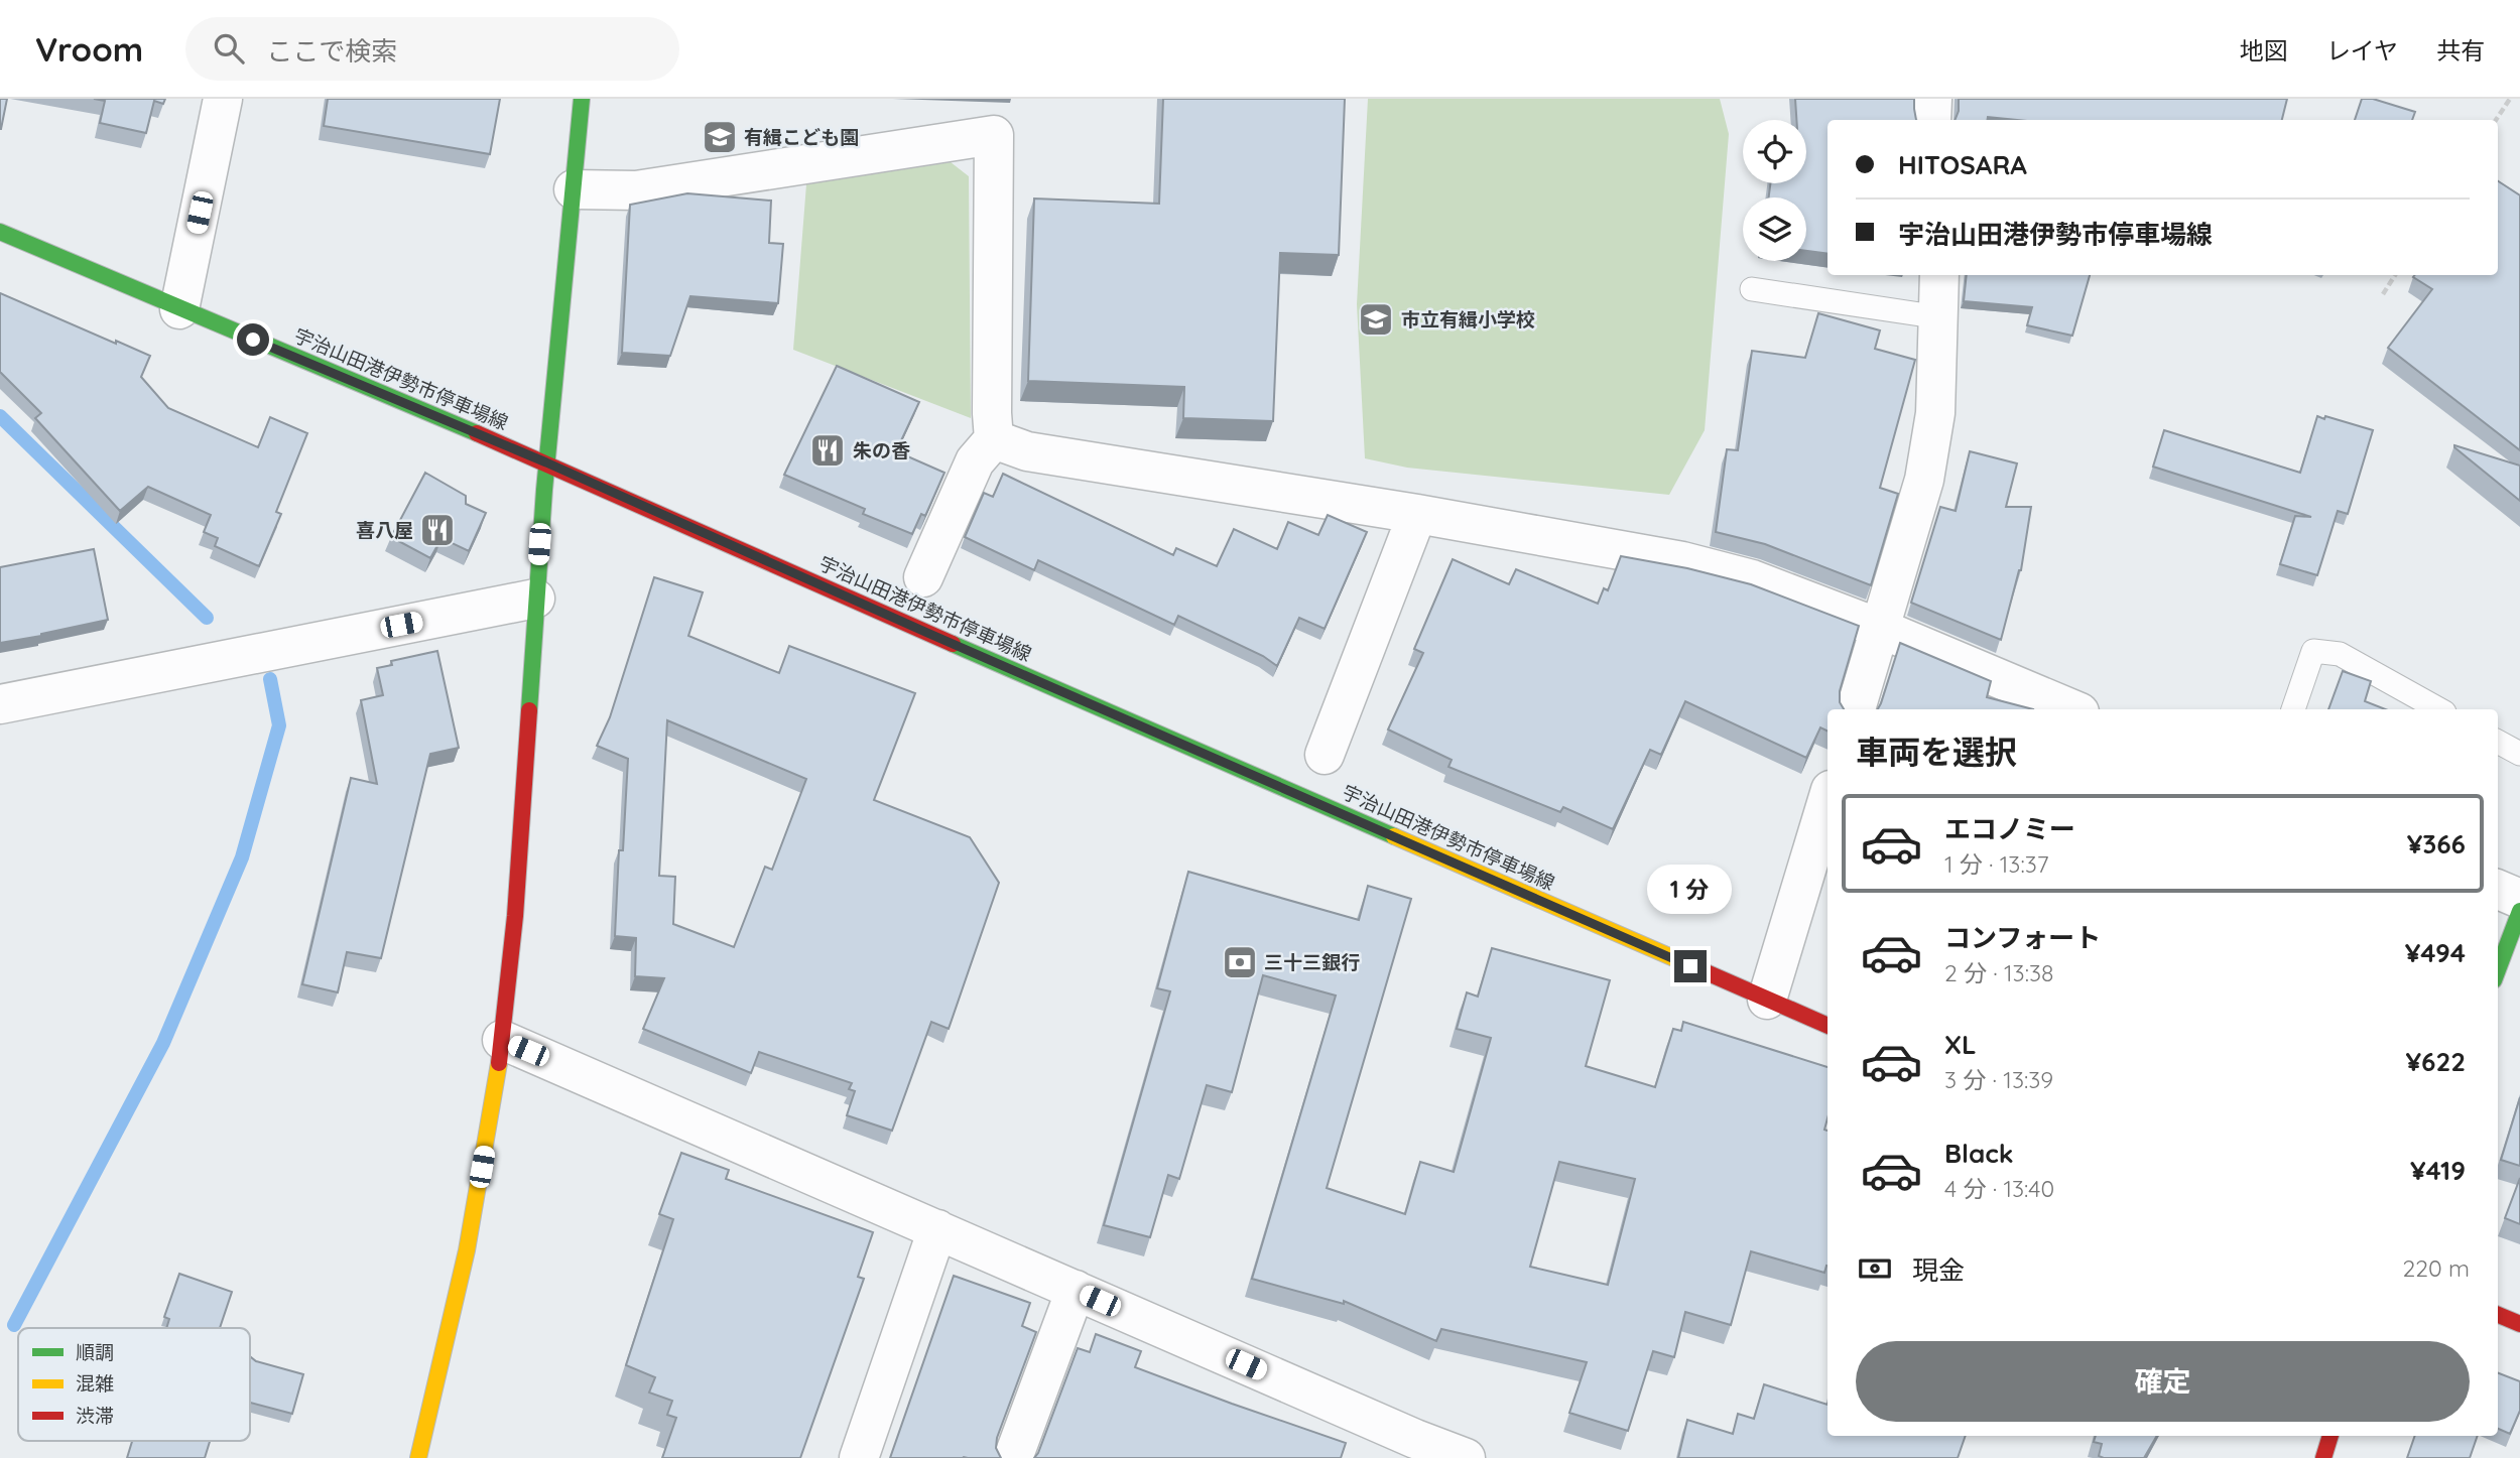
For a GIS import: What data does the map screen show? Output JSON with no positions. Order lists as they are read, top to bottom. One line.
{"streets":{"main road":["宇治山田港伊勢市停車場線"]},"places":{"school or university":["有緝こども園","市立有緝小学校"],"restaurant":["朱の香","喜八屋"],"bank":["三十三銀行"]},"legend":["順調","混雑","渋滞"],"page":{"header":"Vroom","search":"ここで検索","nav":["地図","レイヤ","共有"],"banner":["HITOSARA","宇治山田港伊勢市停車場線"],"heading":"車両を選択","list":[{"name":"エコノミー","note":"1 分 · 13:37","value":"¥366"},{"name":"コンフォート","note":"2 分 · 13:38","value":"¥494"},{"name":"XL","note":"3 分 · 13:39","value":"¥622"},{"name":"Black","note":"4 分 · 13:40","value":"¥419"}],"bubble":"1 分","pay":["現金","220 m"],"buttons":"確定"}}
